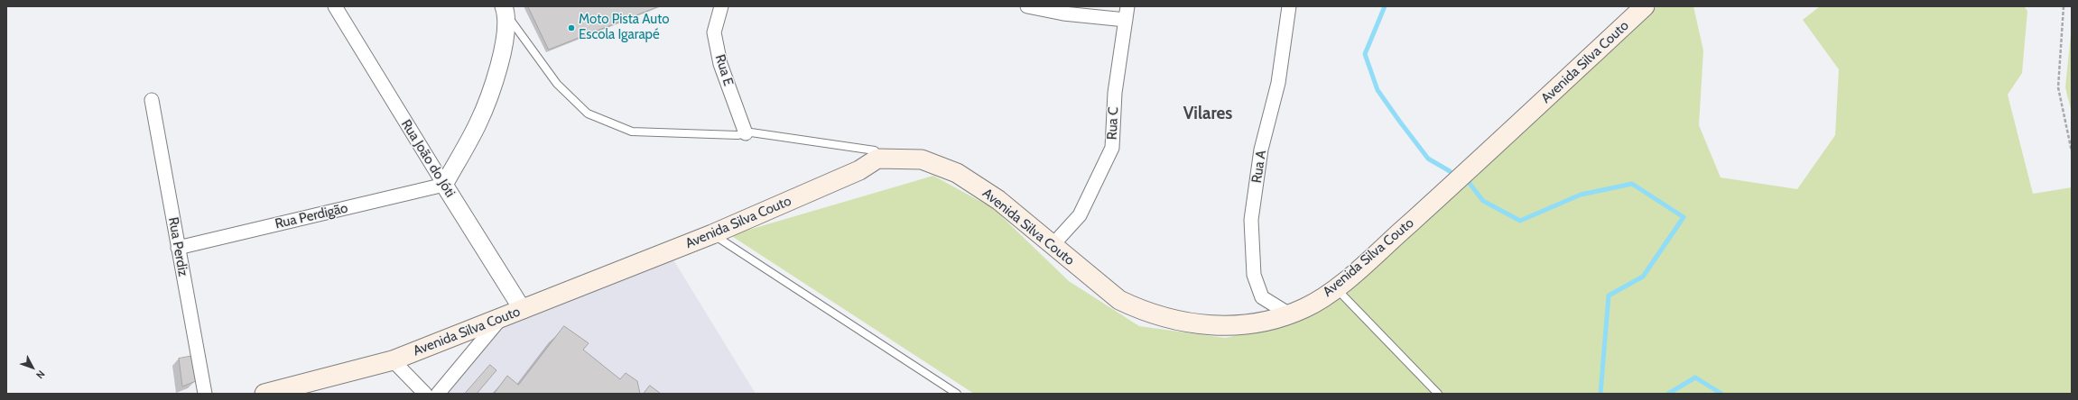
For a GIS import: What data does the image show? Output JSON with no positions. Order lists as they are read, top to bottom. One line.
{"streets":{"main road":["Avenida Silva Couto"],"street":["Rua E","Rua C","Rua João do Jóti","Rua A","Rua Perdigão","Rua Perdiz"]},"crossings":[["Avenida Silva Couto","Rua C"],["Avenida Silva Couto","Rua João do Jóti"],["Avenida Silva Couto","Rua A"],["Rua João do Jóti","Rua Perdigão"],["Rua Perdigão","Rua Perdiz"]],"districts":["Vilares"],"places":["Moto Pista Auto Escola Igarapé"],"north":"bottom right"}
